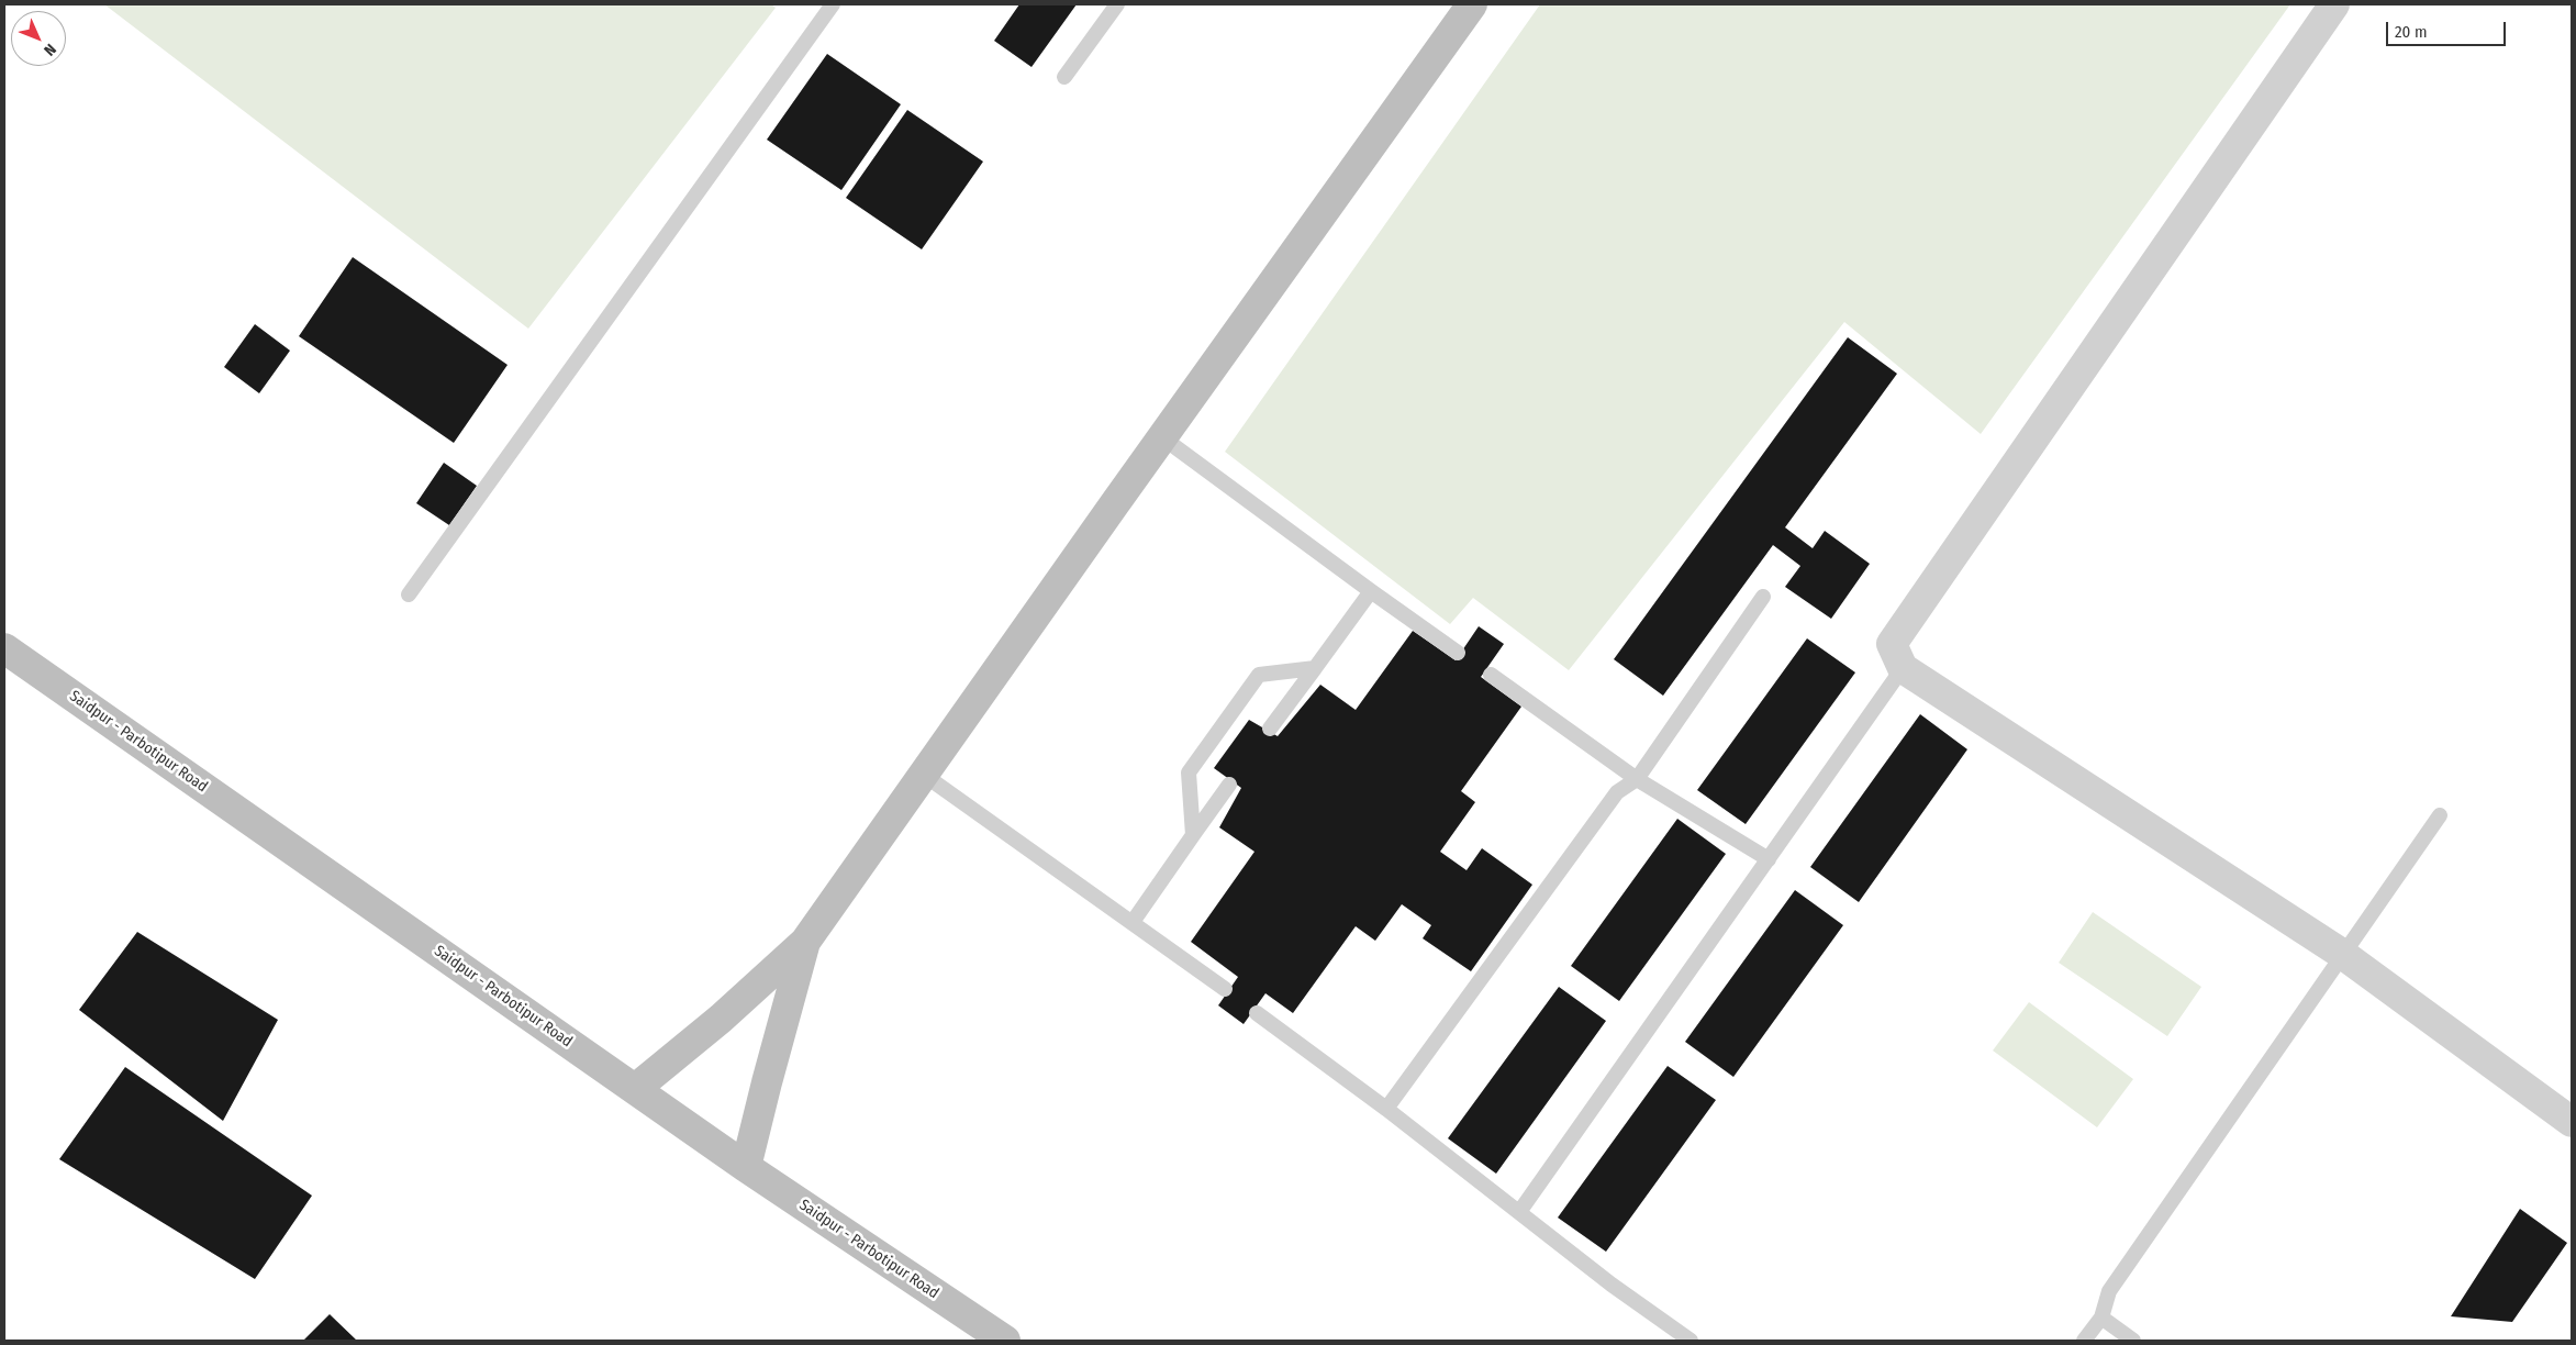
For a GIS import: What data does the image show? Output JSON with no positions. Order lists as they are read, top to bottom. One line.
{"streets":{"street":["Saidpur - Parbotipur Road"]},"scale_bar":"20 m","north":"bottom right"}
